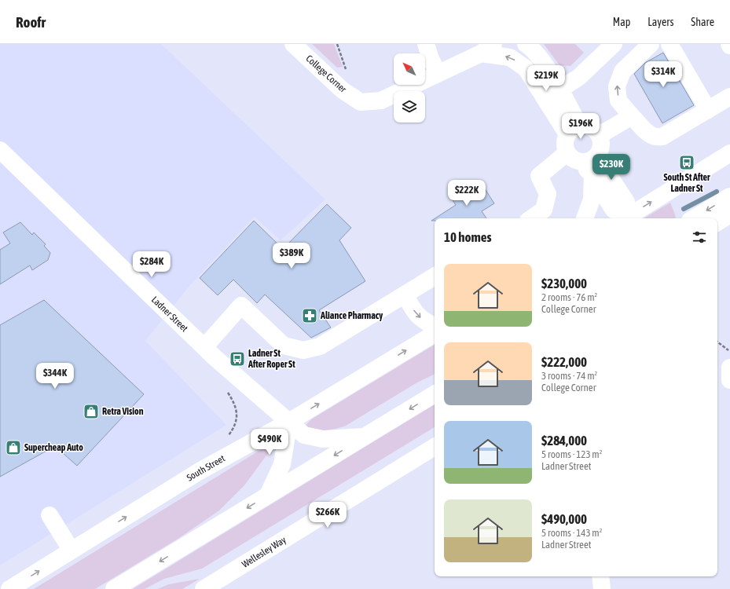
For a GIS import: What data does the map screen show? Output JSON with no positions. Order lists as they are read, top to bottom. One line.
{"streets":{"main road":["College Corner","Ladner Street","South Street","Wellesley Way"]},"crossings":[["Ladner Street","South Street"]],"places":{"bus stop":["South St After Ladner St","Ladner St After Roper St"],"pharmacy":["Aliance Pharmacy"],"shop":["Retra Vision","Supercheap Auto"]},"north":"top left","page":{"header":"Roofr","nav":["Map","Layers","Share"],"price":["$314K","$219K","$196K","$230K","$222K","$389K","$284K","$344K","$490K","$266K"],"heading":"10 homes","list":[{"name":"$230,000","note":"2 rooms · 76 m² · College Corner"},{"name":"$222,000","note":"3 rooms · 74 m² · College Corner"},{"name":"$284,000","note":"5 rooms · 123 m² · Ladner Street"},{"name":"$490,000","note":"5 rooms · 143 m² · Ladner Street"}]}}
